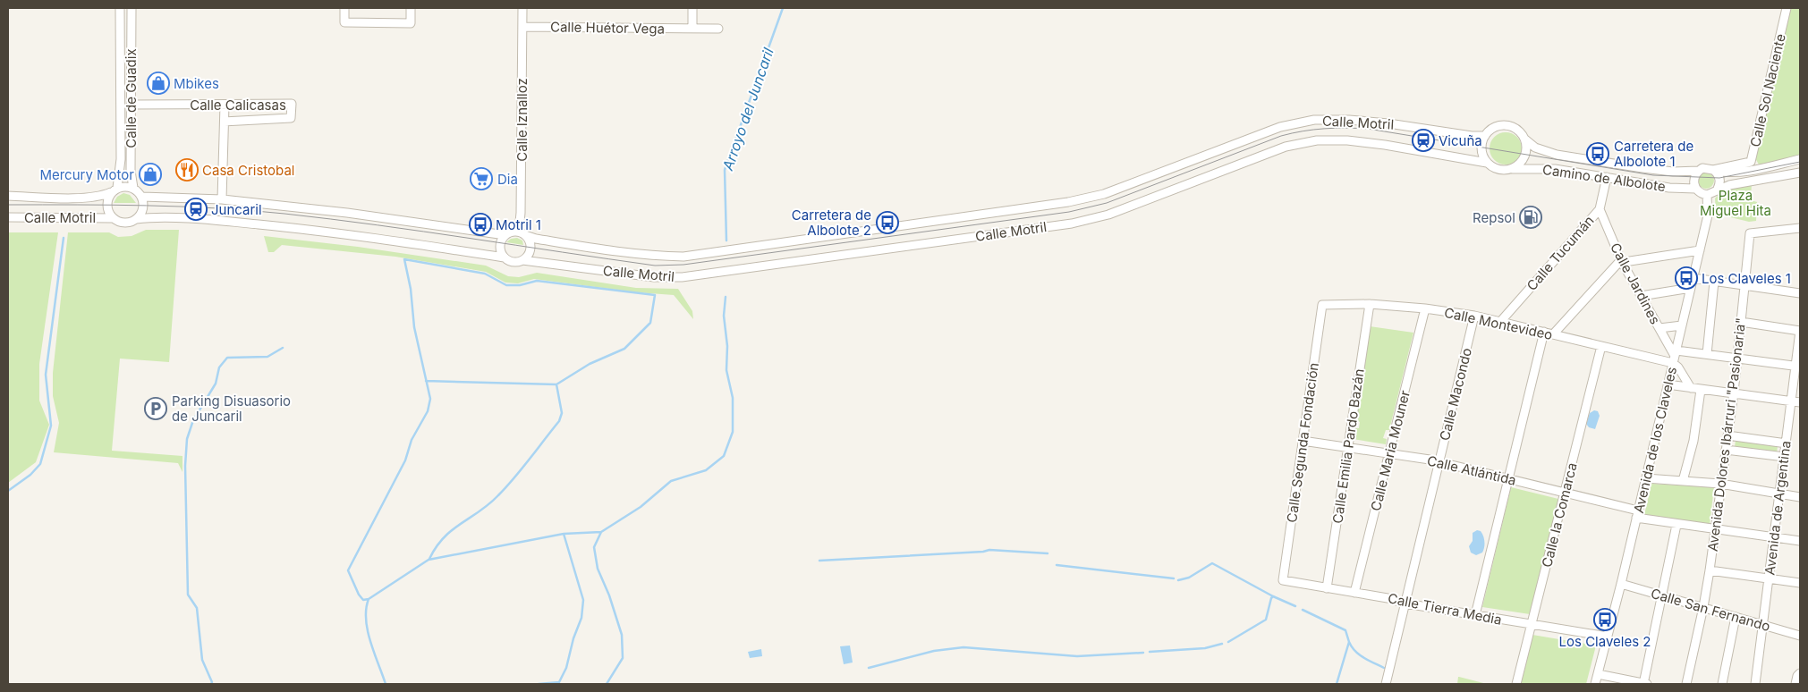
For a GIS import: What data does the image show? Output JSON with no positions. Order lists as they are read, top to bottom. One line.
{"streets":{"street":["Calle Huétor Vega","Calle Sol Naciente","Calle de Guadix","Calle Calicasas","Calle Iznalloz","Calle Motril","Camino de Albolote","Calle Tucumán","Calle Jardines","Calle Montevideo","Calle Macondo","Avenida Dolores Ibárruri \"Pasionaria\"","Avenida de los Claveles","Calle Segunda Fondación","Calle Emilia Pardo Bazán","Calle Maria Mouner","Calle Atlántida","Avenida de Argentina","Calle la Comarca","Calle Tierra Media","Calle San Fernando"]},"crossings":[["Calle Huétor Vega","Calle Iznalloz"],["Calle Sol Naciente","Camino de Albolote"],["Calle Sol Naciente","Avenida de los Claveles"],["Calle de Guadix","Calle Calicasas"],["Calle de Guadix","Calle Motril"],["Calle Iznalloz","Calle Motril"],["Calle Motril","Camino de Albolote"],["Camino de Albolote","Calle Tucumán"],["Camino de Albolote","Avenida de los Claveles"],["Calle Tucumán","Calle Jardines"],["Calle Tucumán","Calle Montevideo"],["Calle Jardines","Calle Montevideo"],["Calle Jardines","Avenida de los Claveles"],["Calle Montevideo","Calle Macondo"],["Calle Montevideo","Avenida Dolores Ibárruri \"Pasionaria\""],["Calle Montevideo","Avenida de los Claveles"],["Calle Montevideo","Calle Segunda Fondación"],["Calle Montevideo","Calle Emilia Pardo Bazán"],["Calle Montevideo","Calle Maria Mouner"],["Calle Montevideo","Avenida de Argentina"],["Calle Montevideo","Calle la Comarca"],["Calle Macondo","Calle Atlántida"],["Calle Macondo","Calle Tierra Media"],["Avenida Dolores Ibárruri \"Pasionaria\"","Calle Atlántida"],["Avenida Dolores Ibárruri \"Pasionaria\"","Calle San Fernando"],["Avenida de los Claveles","Calle Atlántida"],["Avenida de los Claveles","Calle Tierra Media"],["Avenida de los Claveles","Calle San Fernando"],["Calle Segunda Fondación","Calle Atlántida"],["Calle Segunda Fondación","Calle Tierra Media"],["Calle Emilia Pardo Bazán","Calle Atlántida"],["Calle Emilia Pardo Bazán","Calle Tierra Media"],["Calle Maria Mouner","Calle Atlántida"],["Calle Maria Mouner","Calle Tierra Media"],["Calle Atlántida","Avenida de Argentina"],["Calle Atlántida","Calle la Comarca"],["Avenida de Argentina","Calle San Fernando"],["Calle la Comarca","Calle Tierra Media"]],"water":["Arroyo del Juncaril"],"parks":["Plaza Miguel Hita"],"places":{"shop":["Mbikes","Mercury Motor"],"station":["Vicuña","Juncaril"],"bus stop":["Carretera de Albolote 1","Carretera de Albolote 2","Motril 1","Los Claveles 1","Los Claveles 2"],"restaurant":["Casa Cristobal"],"supermarket":["Dia"],"fuel station":["Repsol"],"parking":["Parking Disuasorio de Juncaril"]}}
